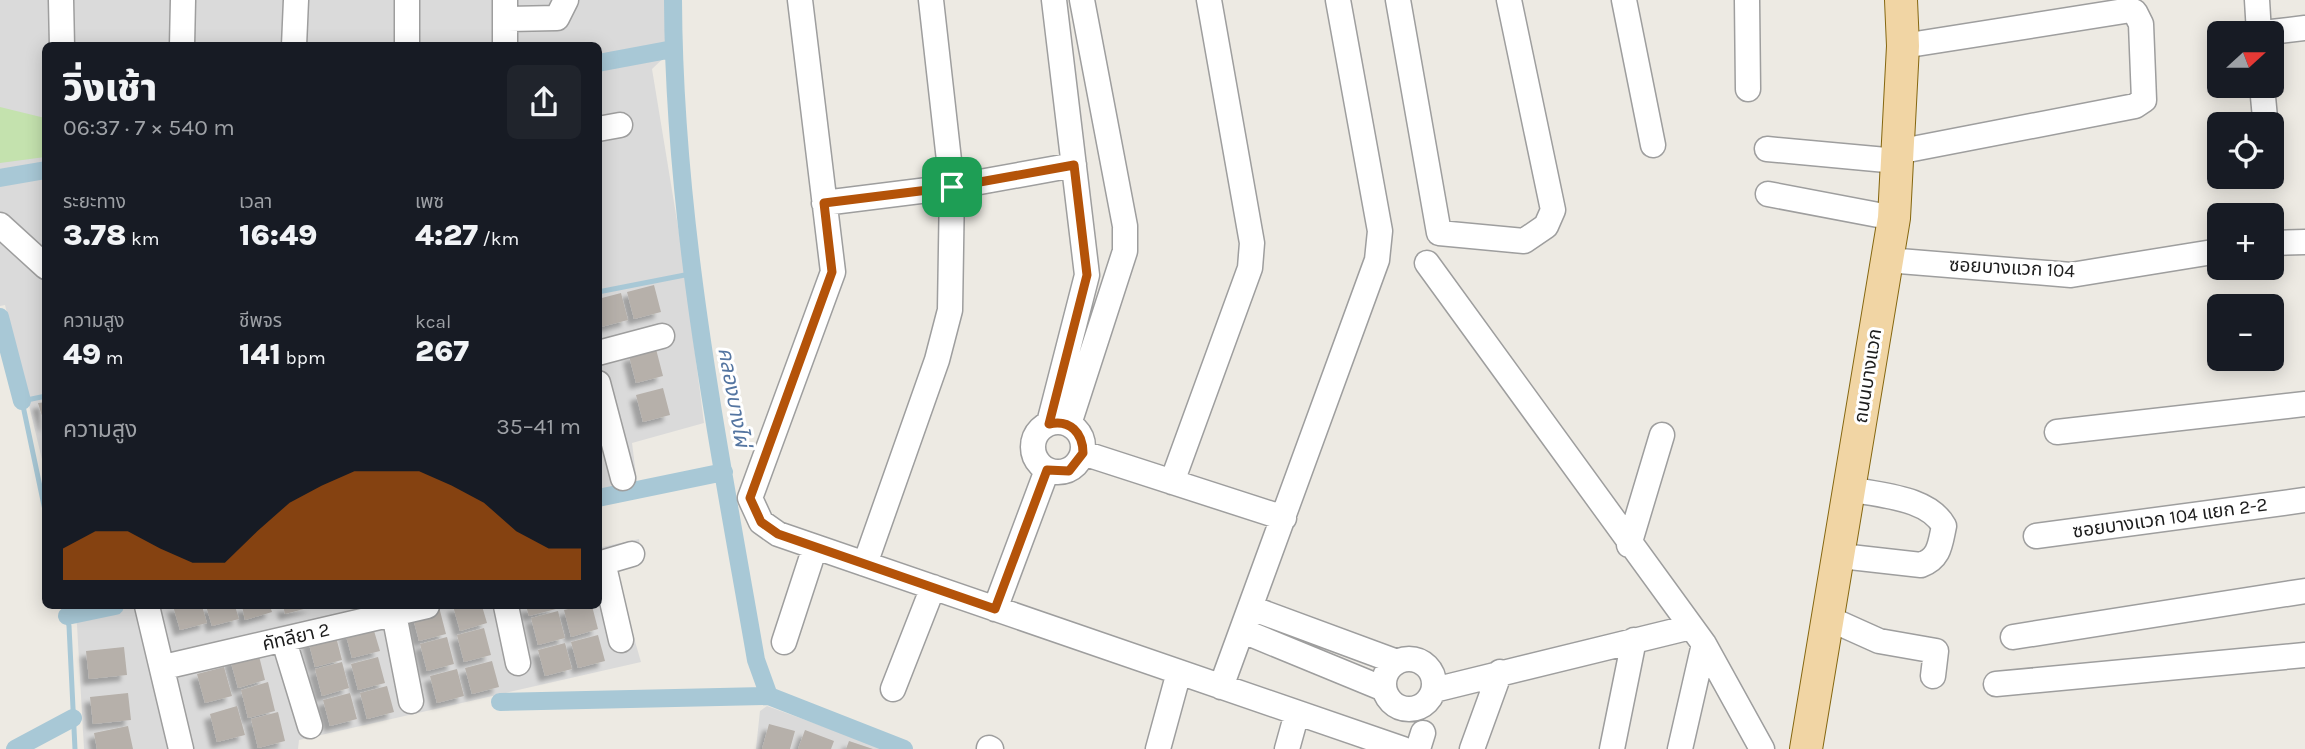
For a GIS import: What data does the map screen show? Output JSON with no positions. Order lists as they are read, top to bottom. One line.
{"streets":{"main road":["ถนนบางแวก"],"street":["ซอยบางแวก 104","ซอยบางแวก 104 แยก 2-2","คัทลียา 2"]},"crossings":[["ซอยบางแวก 104","ถนนบางแวก"]],"water":["คลองบางไผ่"],"north":"right","page":{"map_buttons":["+","−"],"heading":["วิ่งเช้า","06:37 · 7 × 540 m"],"stats":[["ระยะทาง","3.78 km"],["เวลา","16:49"],["เพซ","4:27 /km"],["ความสูง","49 m"],["ชีพจร","141 bpm"],["kcal","267"]],"chart":["ความสูง","35–41 m"]}}
